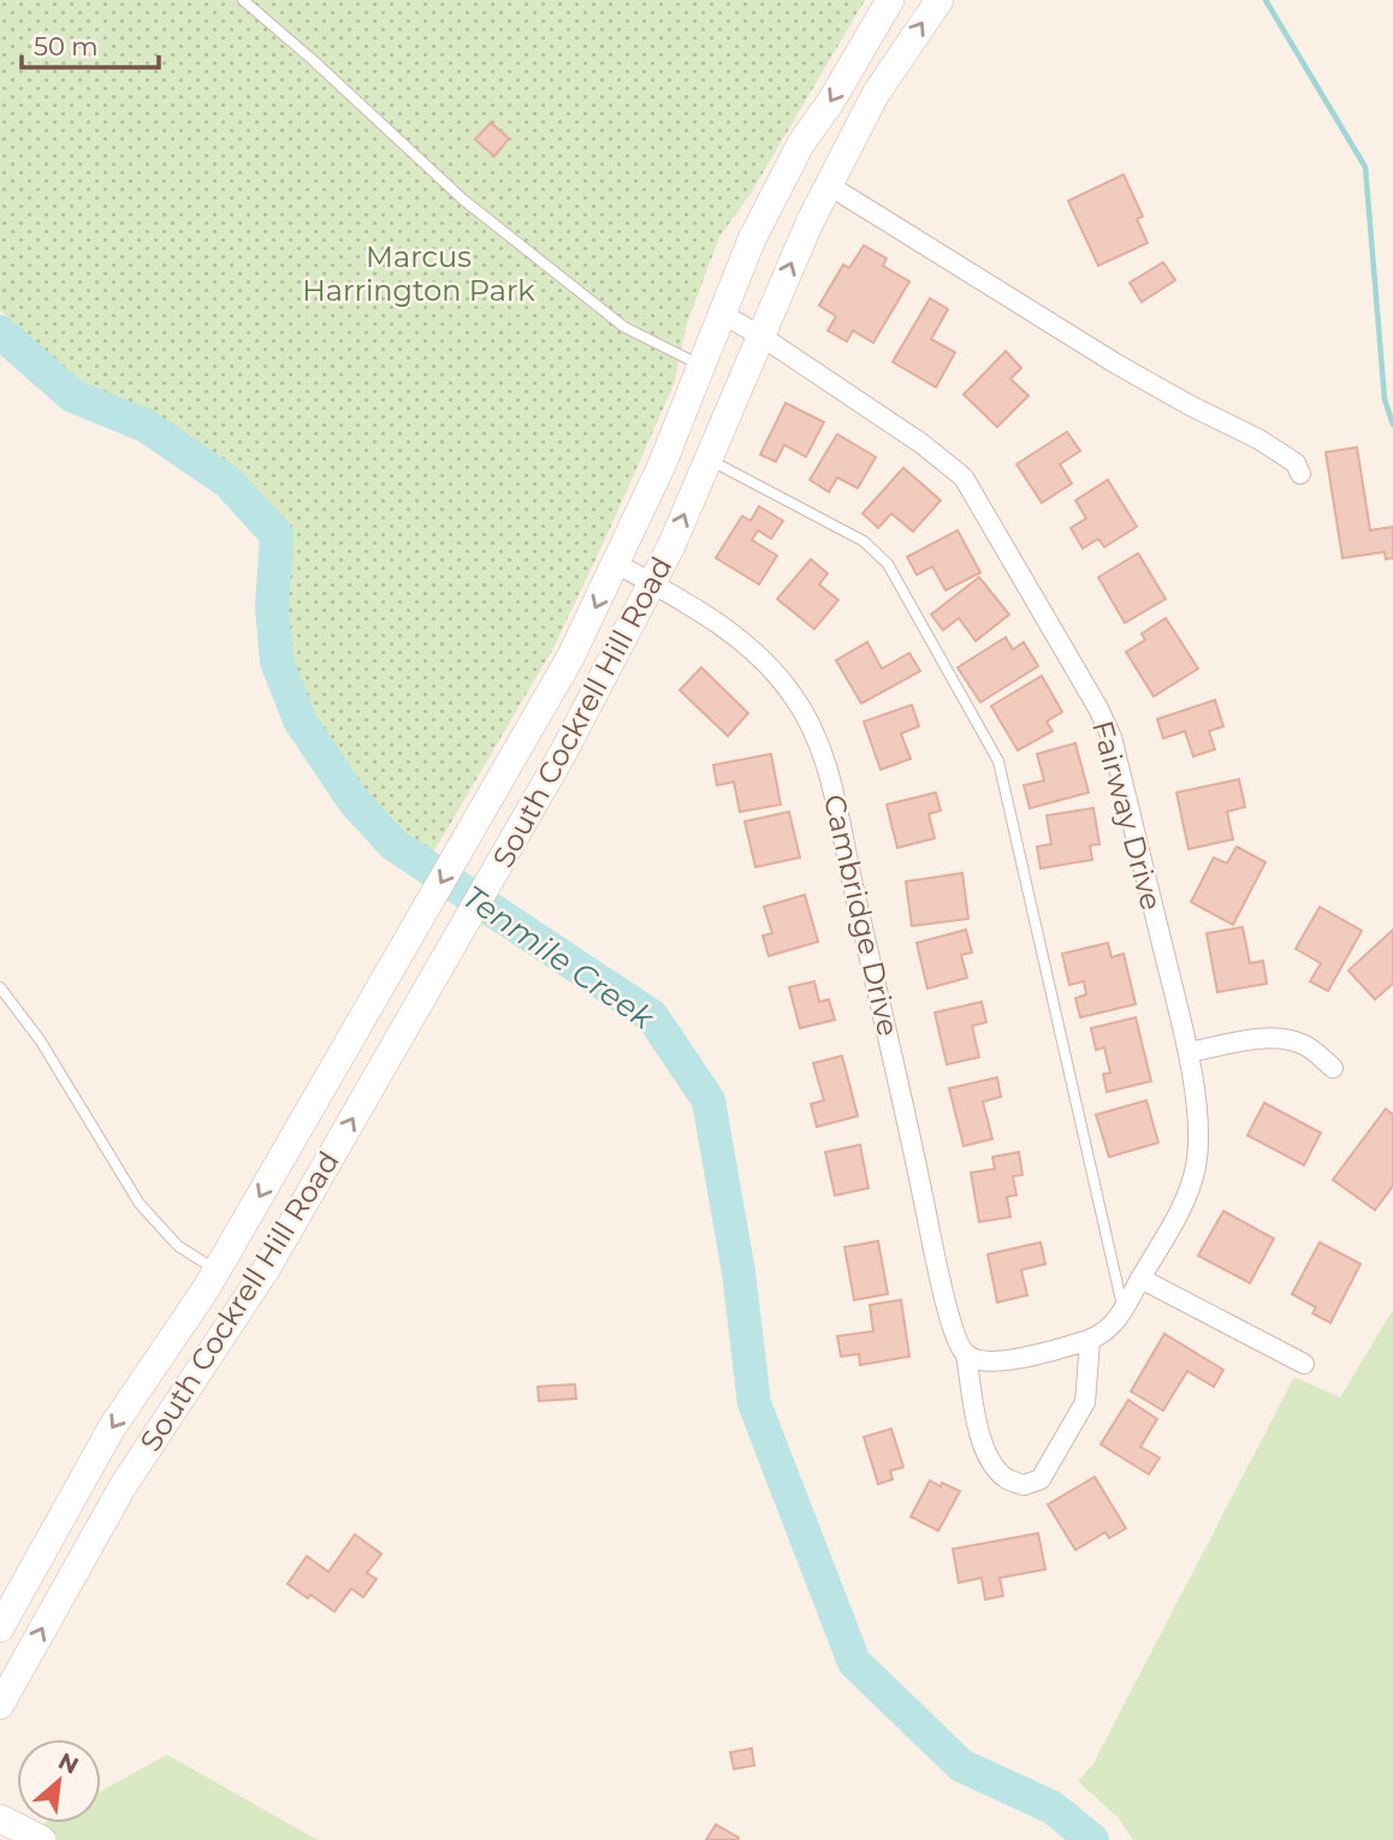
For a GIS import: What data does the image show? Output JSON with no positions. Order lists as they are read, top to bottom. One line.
{"streets":{"main road":["South Cockrell Hill Road"],"street":["Fairway Drive","Cambridge Drive"]},"crossings":[["South Cockrell Hill Road","Fairway Drive"],["South Cockrell Hill Road","Cambridge Drive"]],"water":["Tenmile Creek"],"parks":["Marcus Harrington Park"],"scale_bar":"50 m","north":"top right"}
